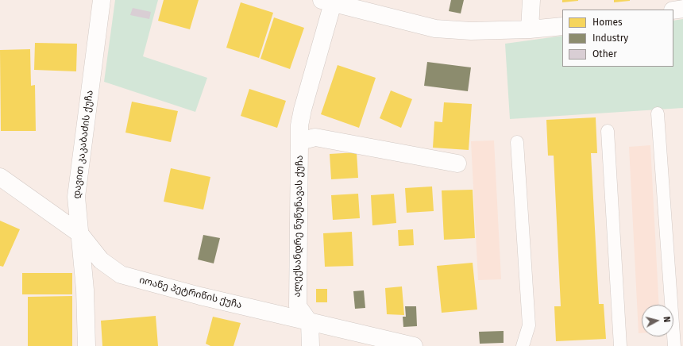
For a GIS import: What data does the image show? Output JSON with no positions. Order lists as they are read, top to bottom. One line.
{"streets":{"street":["დავით კაკაბაძის ქუჩა","ალექსანდრე წუწუნავას ქუჩა","იოანე პეტრიწის ქუჩა"]},"crossings":[["დავით კაკაბაძის ქუჩა","იოანე პეტრიწის ქუჩა"],["ალექსანდრე წუწუნავას ქუჩა","იოანე პეტრიწის ქუჩა"]],"legend":["Homes","Industry","Other"],"north":"right"}
